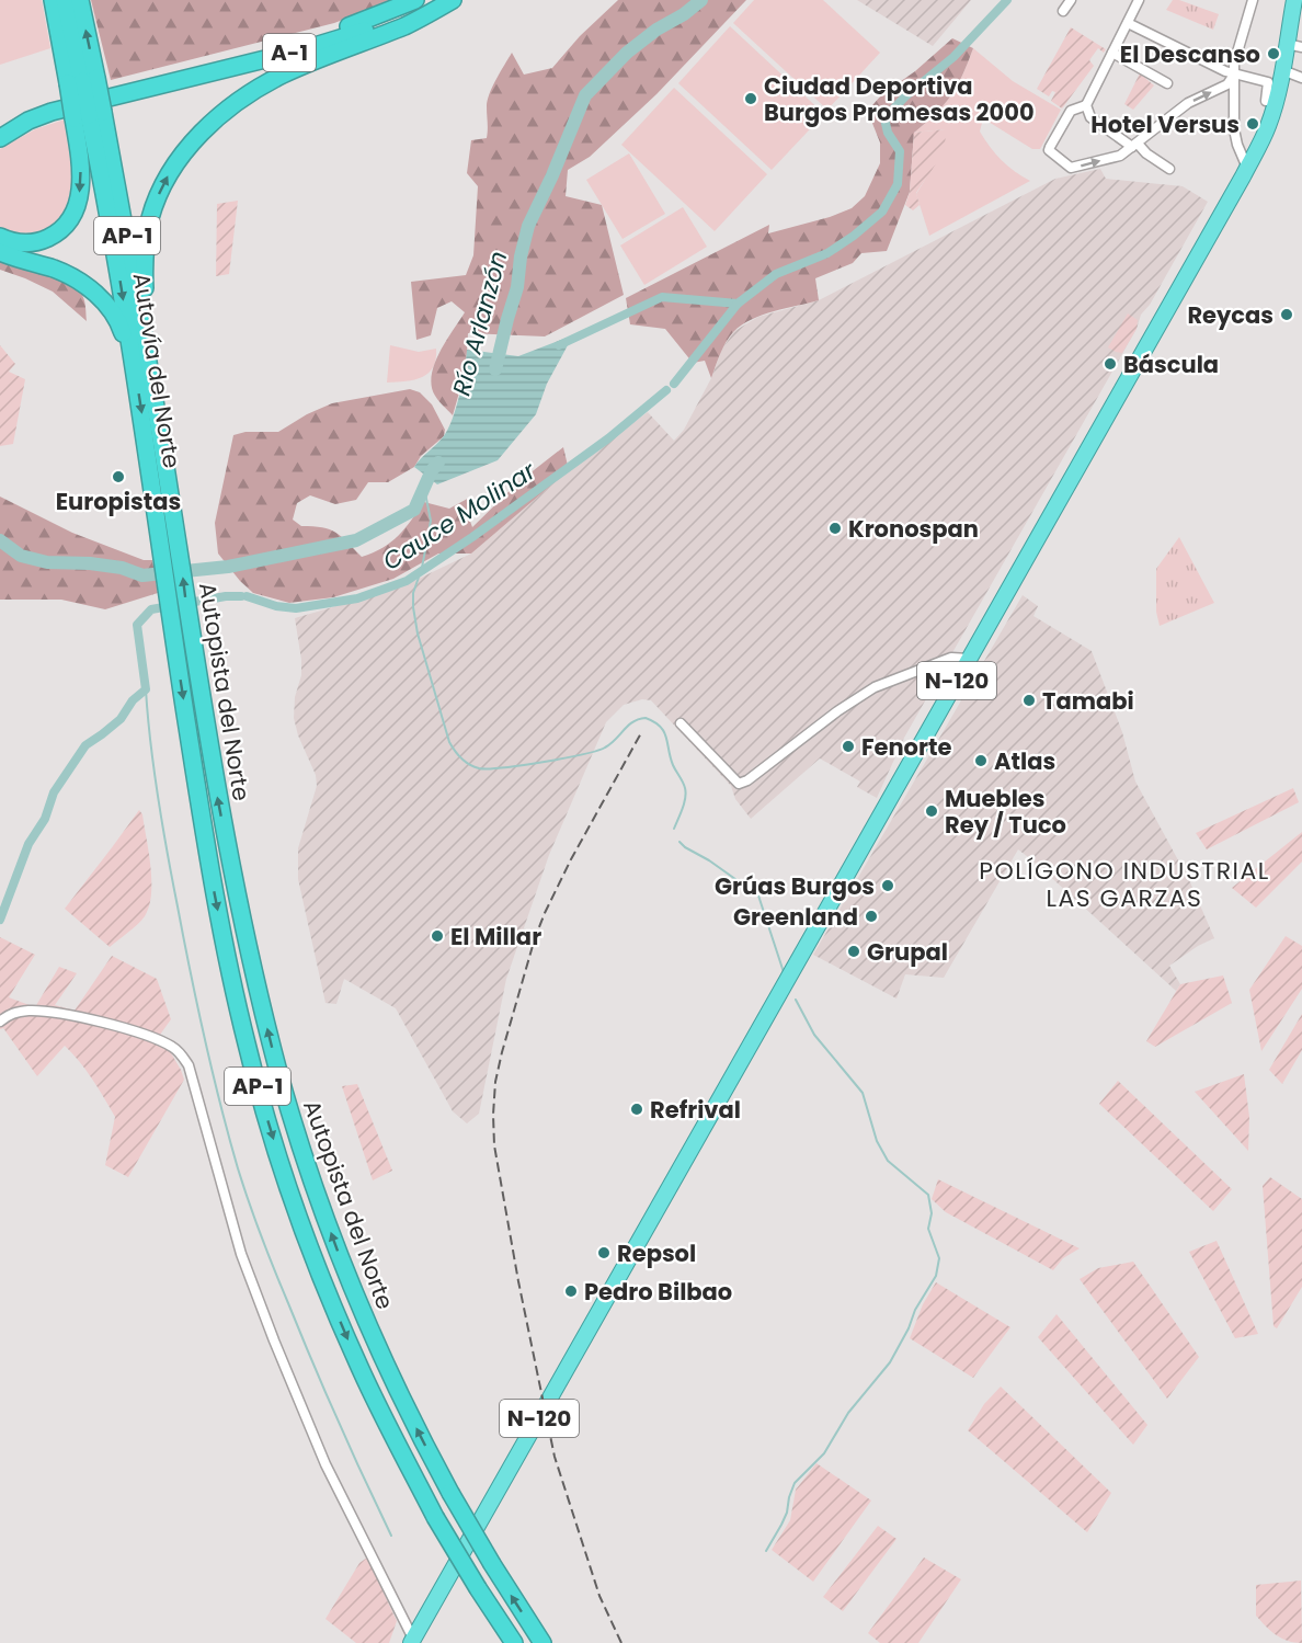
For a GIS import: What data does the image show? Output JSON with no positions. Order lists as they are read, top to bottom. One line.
{"streets":{"highway":["A-1","AP-1","Autovía del Norte","N-120","Autopista del Norte"]},"crossings":[["Autovía del Norte","Autopista del Norte"]],"districts":["POLÍGONO INDUSTRIAL LAS GARZAS"],"water":["Río Arlanzón","Cauce Molinar"],"places":["El Descanso","Ciudad Deportiva Burgos Promesas 2000","Hotel Versus","Reycas","Báscula","Europistas","Kronospan","Tamabi","Fenorte","Atlas","Muebles Rey / Tuco","Grúas Burgos","Greenland","El Millar","Grupal","Refrival","Repsol","Pedro Bilbao"]}
